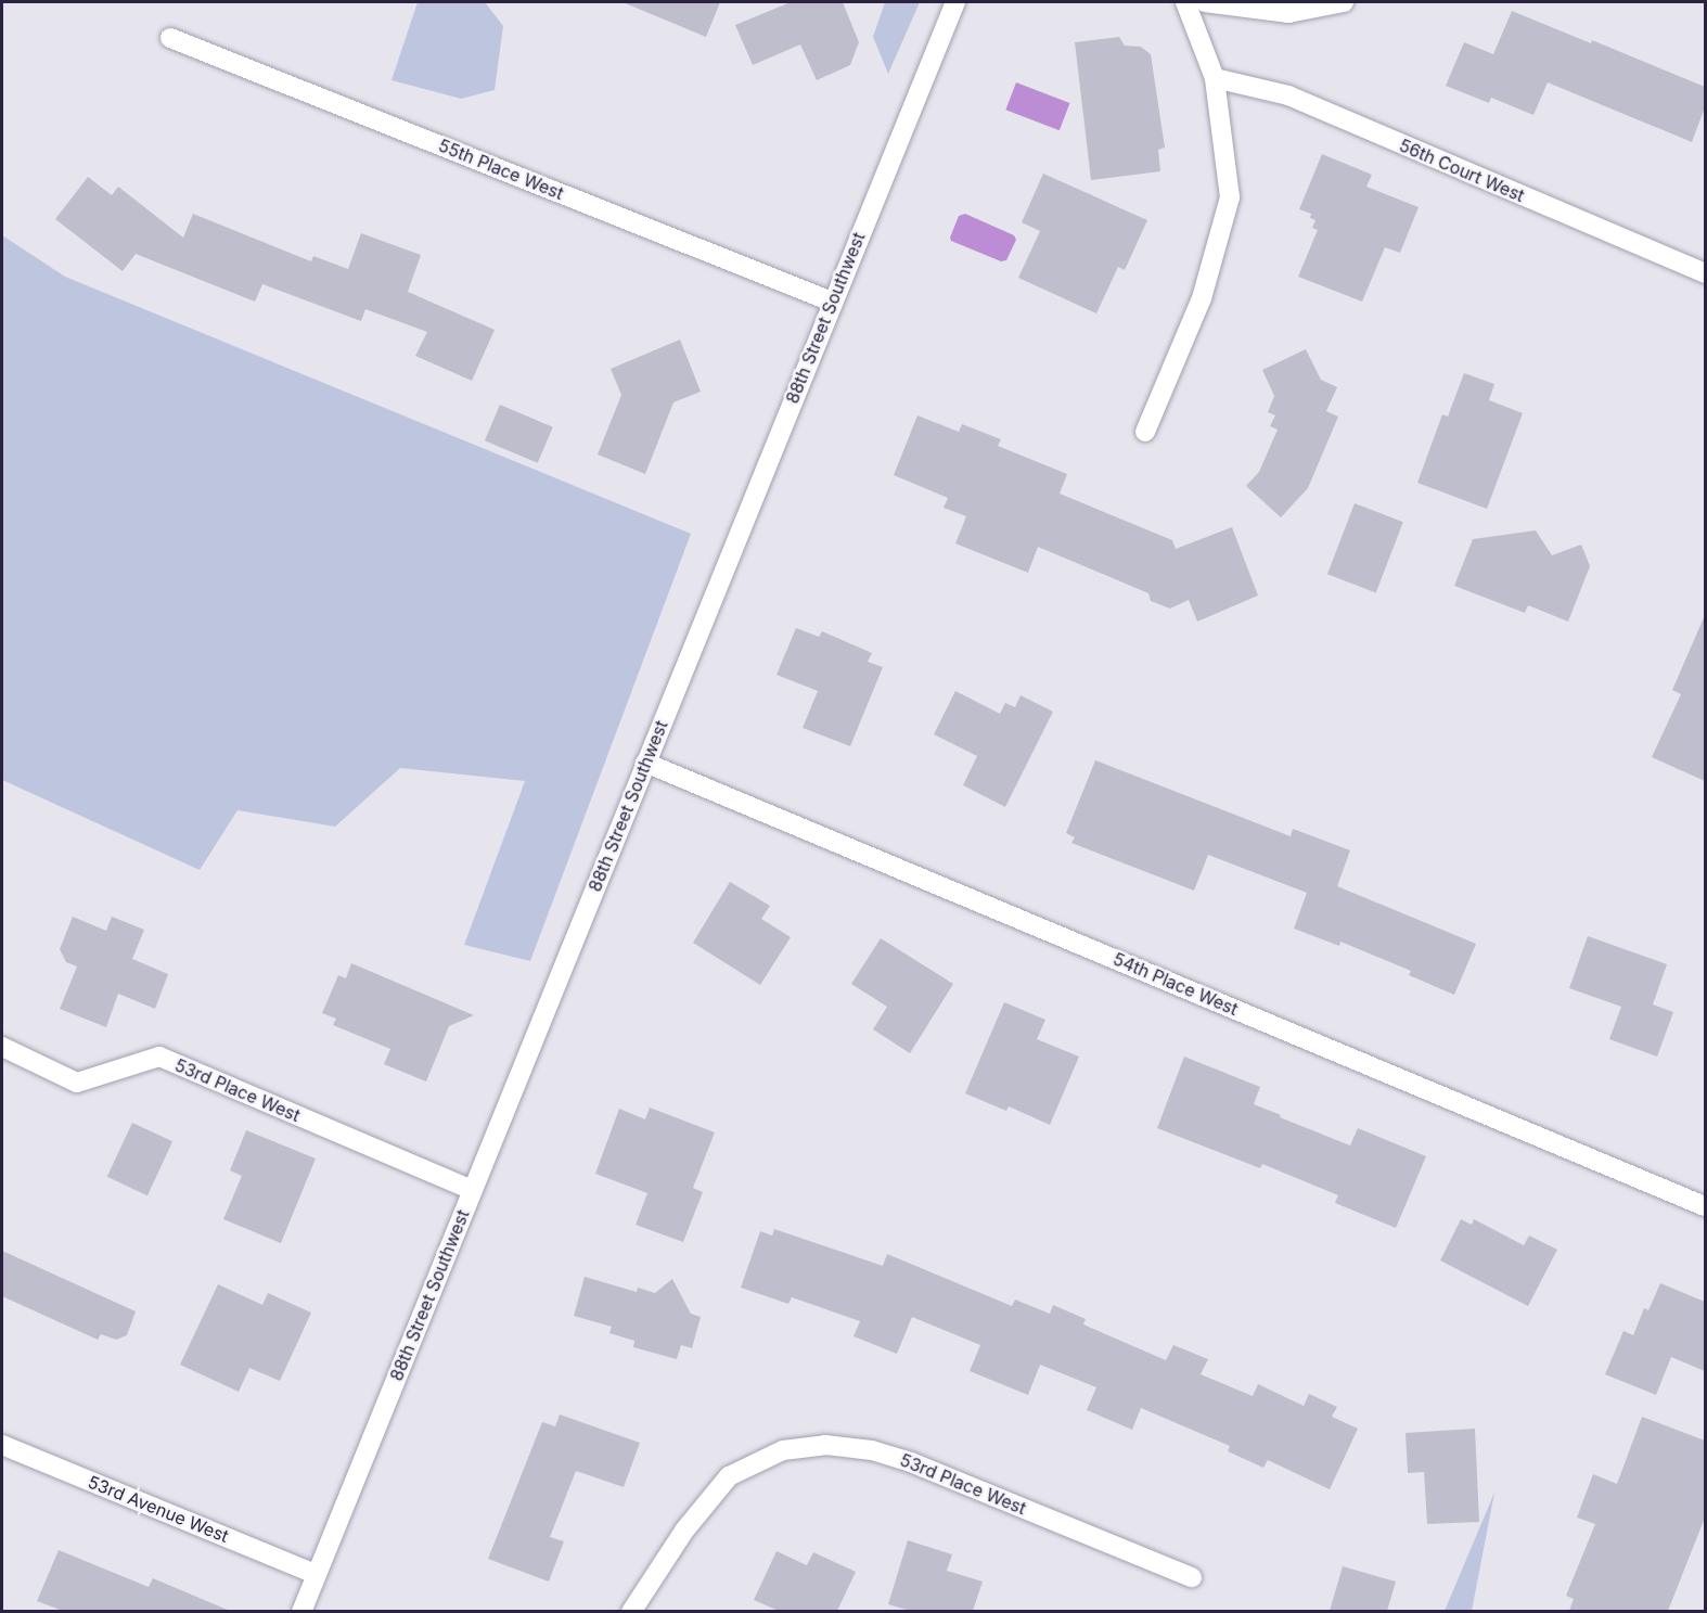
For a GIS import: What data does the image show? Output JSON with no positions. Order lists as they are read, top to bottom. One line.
{"streets":{"street":["55th Place West","56th Court West","88th Street Southwest","54th Place West","53rd Place West","53rd Avenue West"]},"crossings":[["55th Place West","88th Street Southwest"],["88th Street Southwest","54th Place West"],["88th Street Southwest","53rd Place West"],["88th Street Southwest","53rd Avenue West"]]}
